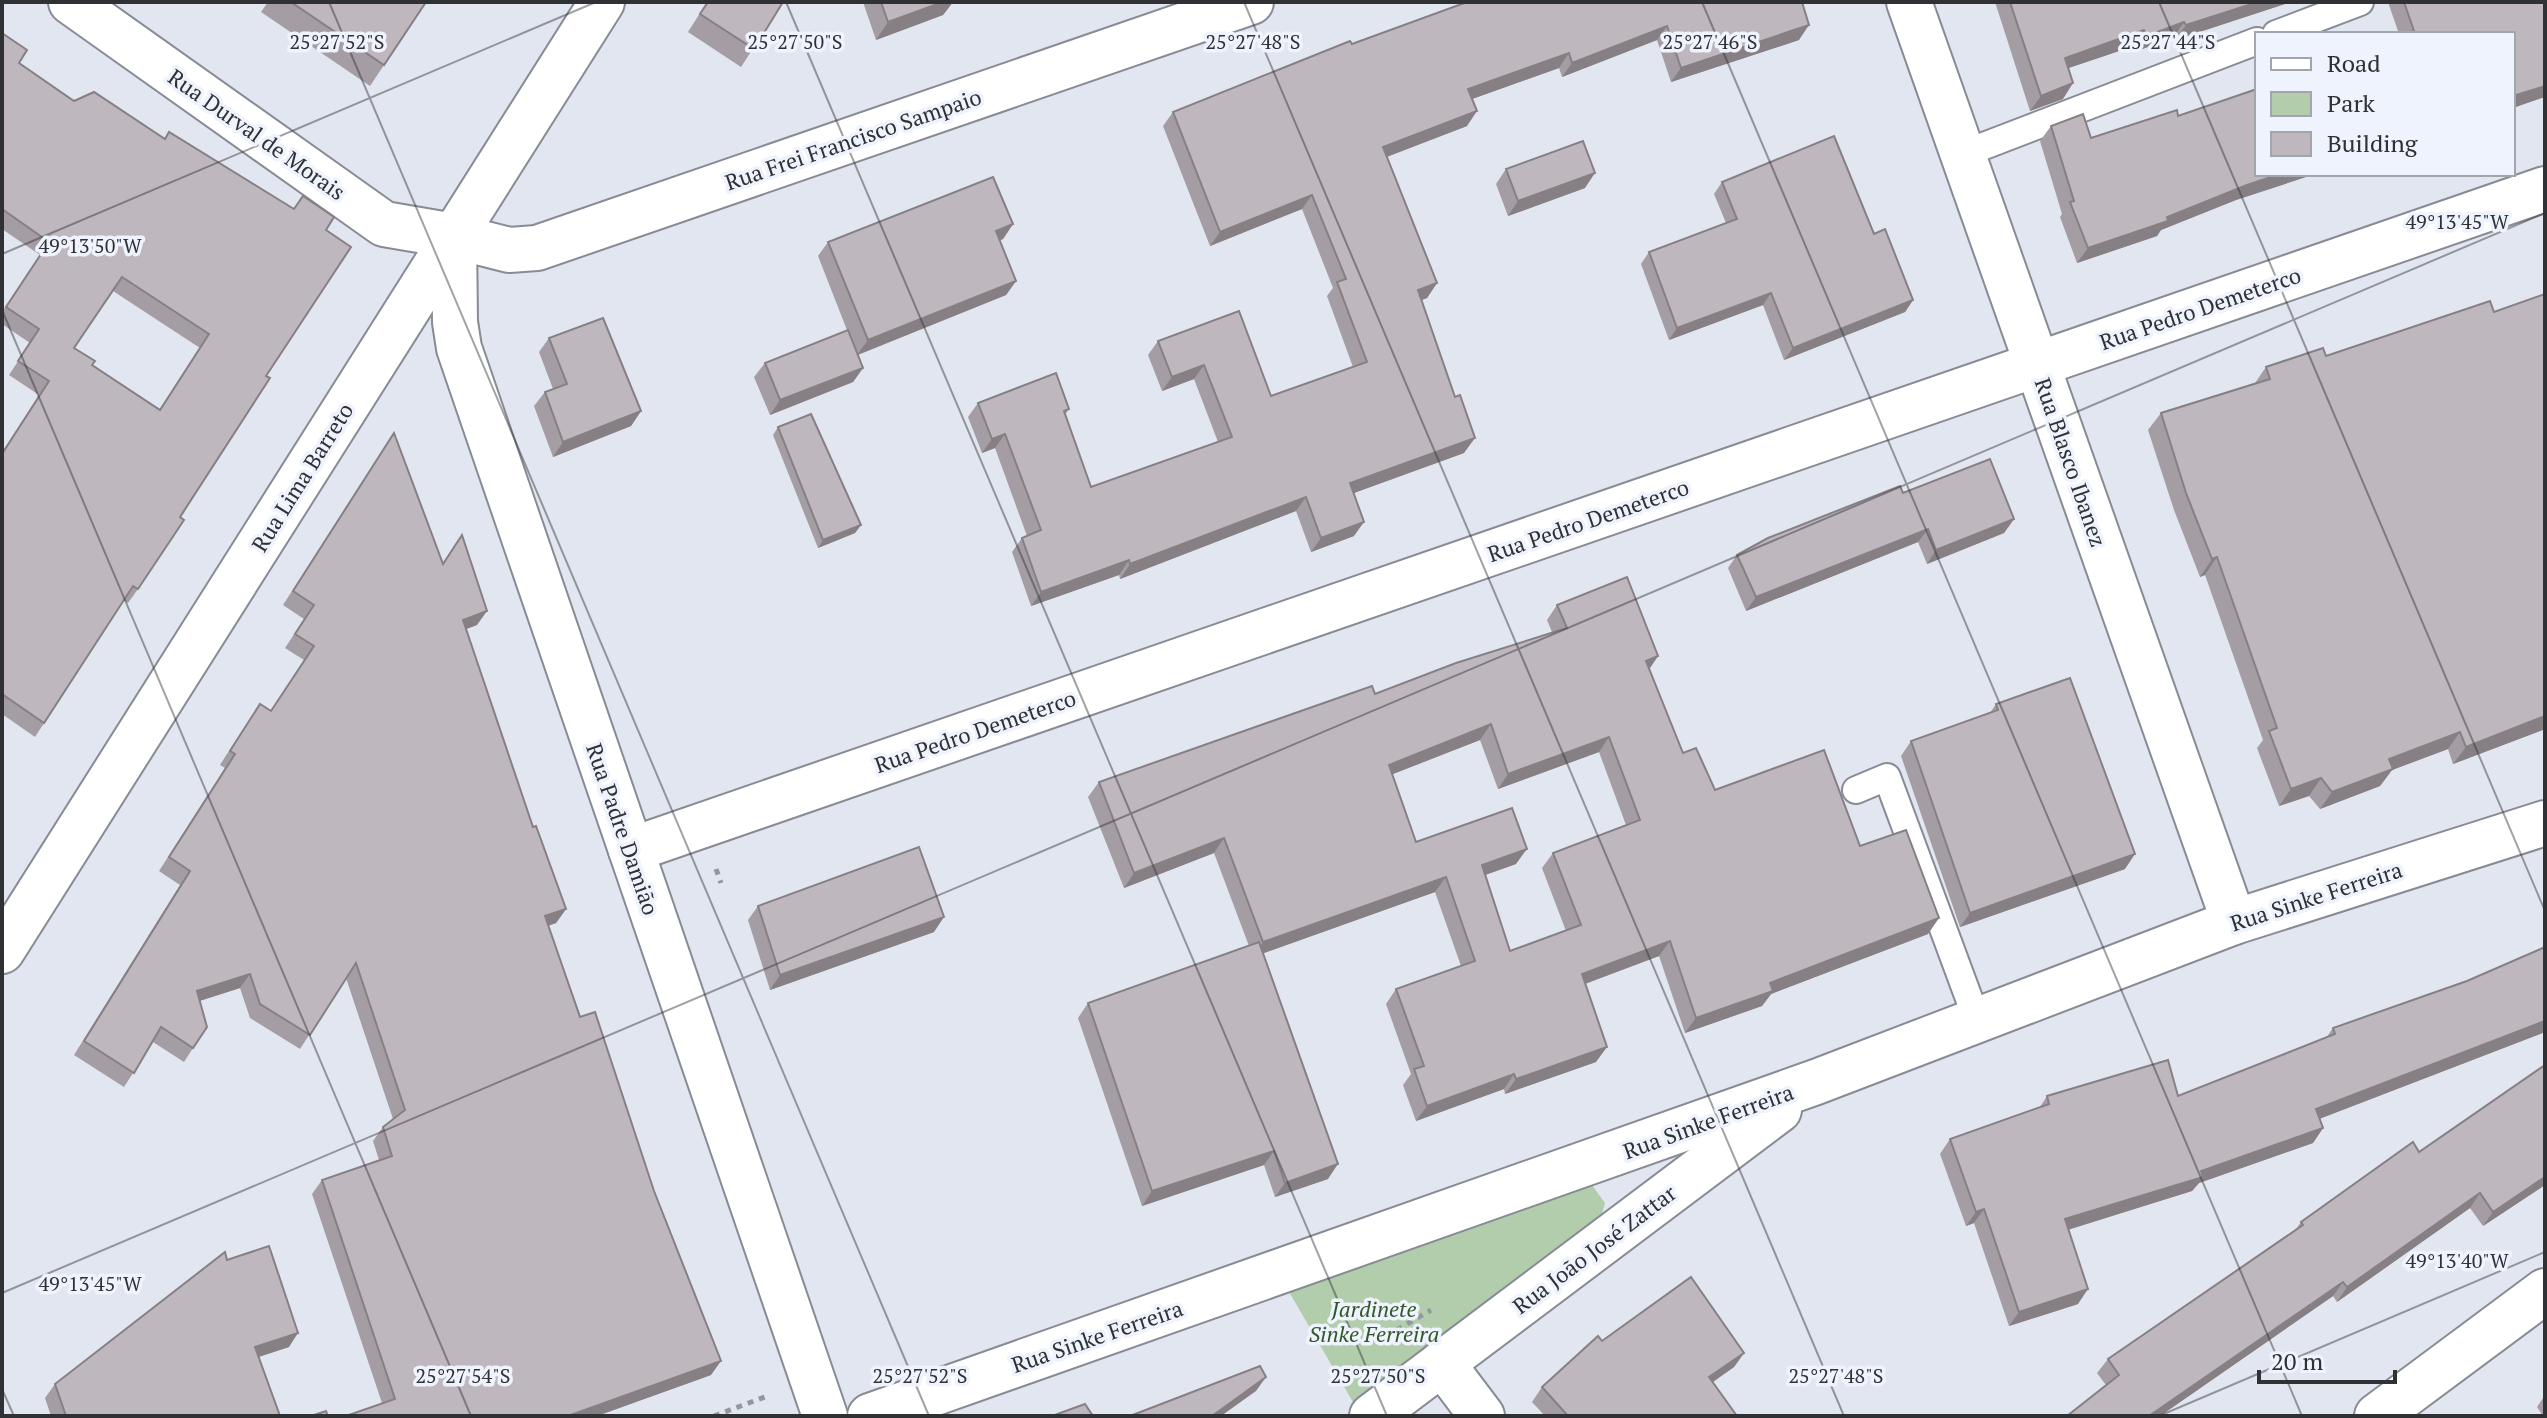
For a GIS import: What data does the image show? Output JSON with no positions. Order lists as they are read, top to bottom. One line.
{"streets":{"street":["Rua Durval de Morais","Rua Frei Francisco Sampaio","Rua Pedro Demeterco","Rua Blasco Ibanez","Rua Lima Barreto","Rua Padre Damião","Rua Sinke Ferreira","Rua João José Zattar"]},"crossings":[["Rua Durval de Morais","Rua Frei Francisco Sampaio"],["Rua Durval de Morais","Rua Lima Barreto"],["Rua Durval de Morais","Rua Padre Damião"],["Rua Frei Francisco Sampaio","Rua Lima Barreto"],["Rua Frei Francisco Sampaio","Rua Padre Damião"],["Rua Pedro Demeterco","Rua Blasco Ibanez"],["Rua Pedro Demeterco","Rua Padre Damião"],["Rua Blasco Ibanez","Rua Sinke Ferreira"],["Rua Lima Barreto","Rua Padre Damião"],["Rua Sinke Ferreira","Rua João José Zattar"]],"parks":["Jardinete Sinke Ferreira"],"legend":["Road","Park","Building"],"scale_bar":"20 m","coordinates":["25°27'52\"S","25°27'50\"S","25°27'48\"S","25°27'46\"S","25°27'44\"S","49°13'45\"W","49°13'50\"W","49°13'40\"W","25°27'54\"S"]}
